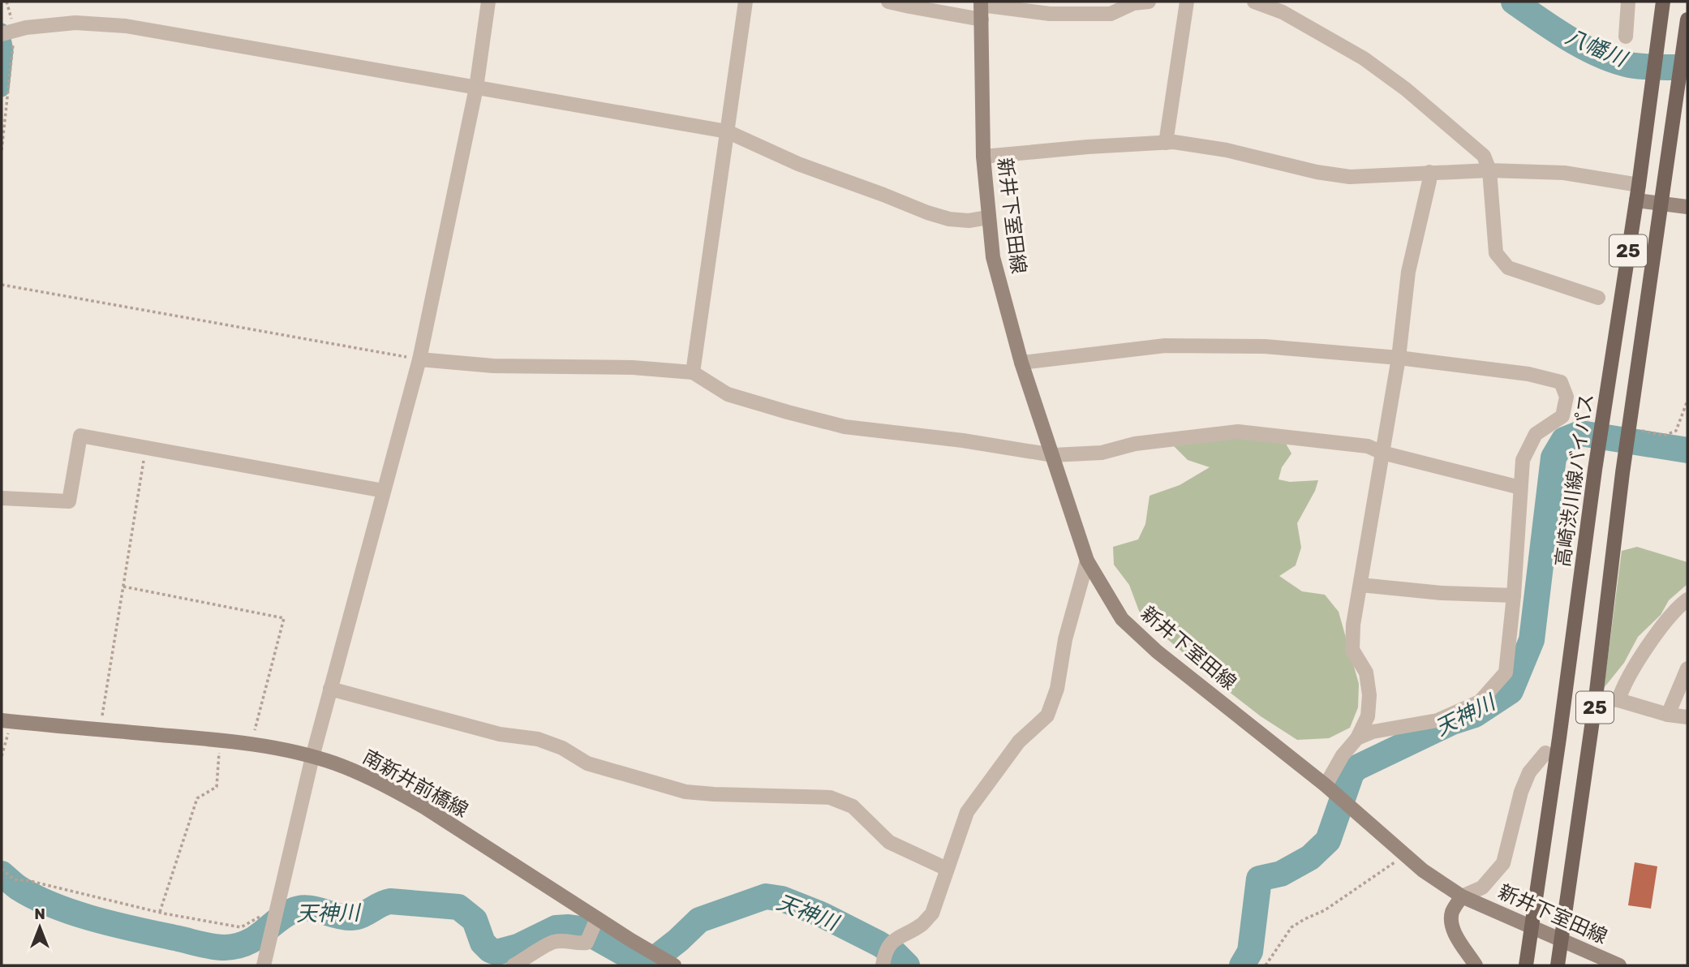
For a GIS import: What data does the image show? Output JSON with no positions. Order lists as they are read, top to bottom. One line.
{"streets":{"main road":["新井下室田線","25","高崎渋川線バイパス","南新井前橋線"]},"crossings":[["新井下室田線","25"],["新井下室田線","高崎渋川線バイパス"]],"water":["八幡川","天神川"],"north":"top"}
